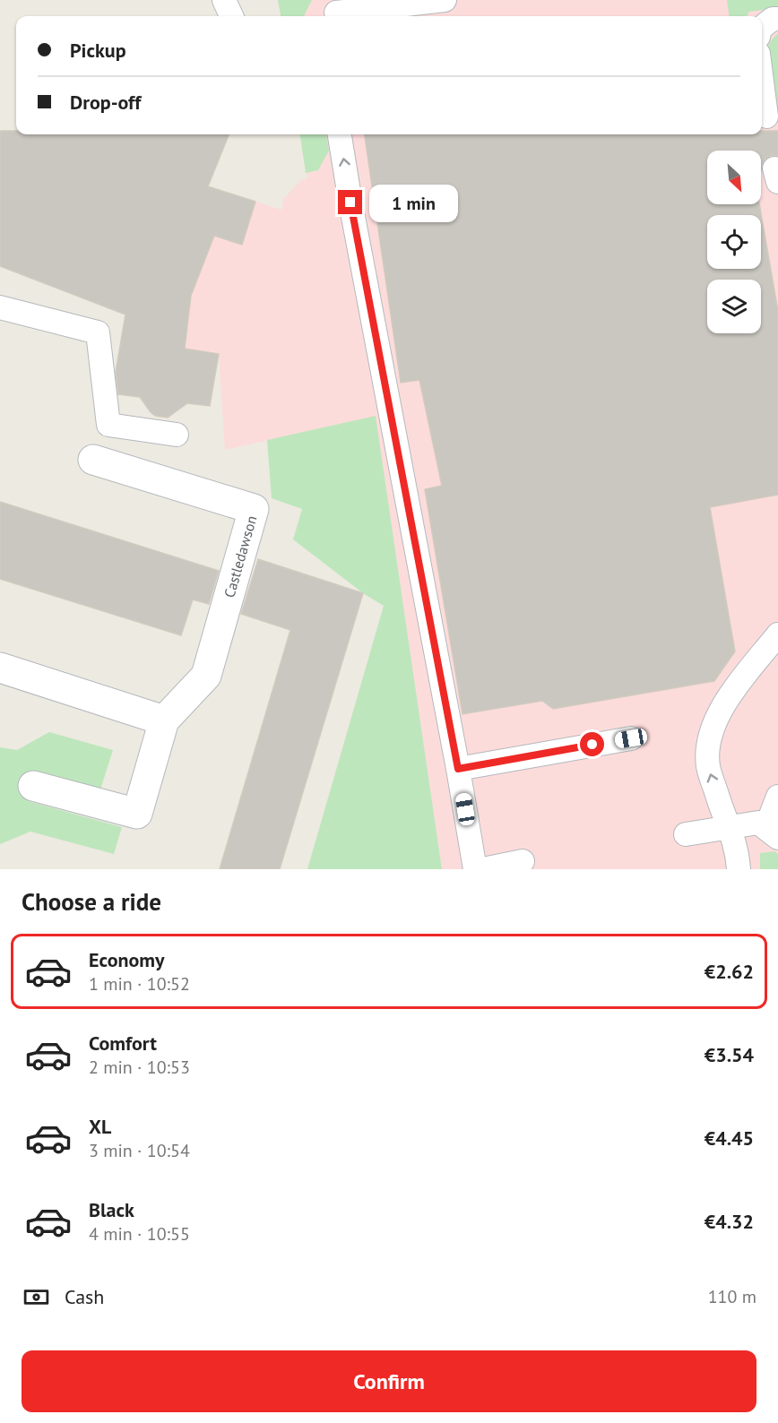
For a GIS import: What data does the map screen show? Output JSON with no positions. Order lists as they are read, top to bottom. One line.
{"streets":{"street":["Castledawson"]},"north":"bottom right","page":{"banner":["Pickup","Drop-off"],"bubble":"1 min","heading":"Choose a ride","list":[{"name":"Economy","note":"1 min · 10:52","value":"€2.62"},{"name":"Comfort","note":"2 min · 10:53","value":"€3.54"},{"name":"XL","note":"3 min · 10:54","value":"€4.45"},{"name":"Black","note":"4 min · 10:55","value":"€4.32"}],"pay":["Cash","110 m"],"buttons":"Confirm"}}
